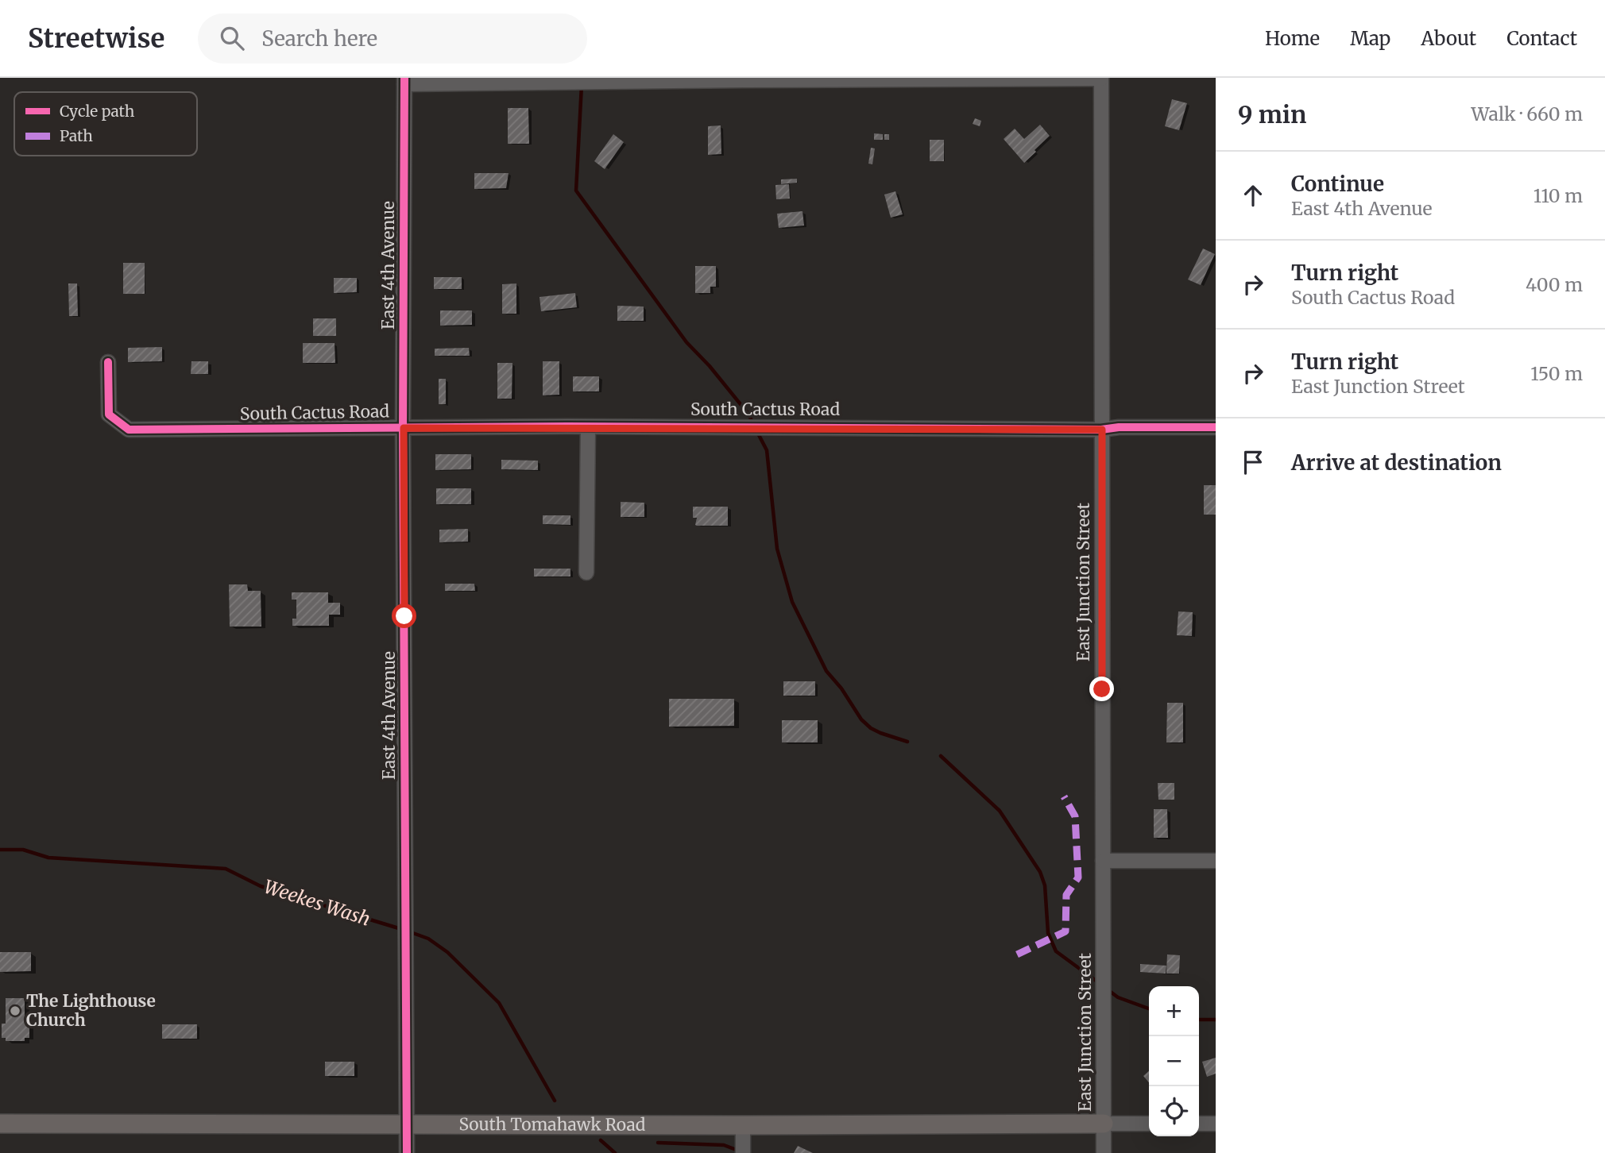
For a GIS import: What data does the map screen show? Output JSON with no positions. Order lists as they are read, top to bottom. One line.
{"streets":{"main road":["South Tomahawk Road"],"street":["East 4th Avenue","South Cactus Road","East Junction Street"]},"crossings":[["East 4th Avenue","South Cactus Road"],["East 4th Avenue","South Tomahawk Road"],["South Cactus Road","East Junction Street"],["East Junction Street","South Tomahawk Road"]],"water":["Weekes Wash"],"places":["The Lighthouse Church"],"legend":["Cycle path","Path"],"page":{"header":"Streetwise","search":"Search here","nav":["Home","Map","About","Contact"],"heading":["9 min","Walk · 660 m"],"list":[["Continue","East 4th Avenue","110 m"],["Turn right","South Cactus Road","400 m"],["Turn right","East Junction Street","150 m"],"Arrive at destination"],"map_buttons":["+","−"]}}
